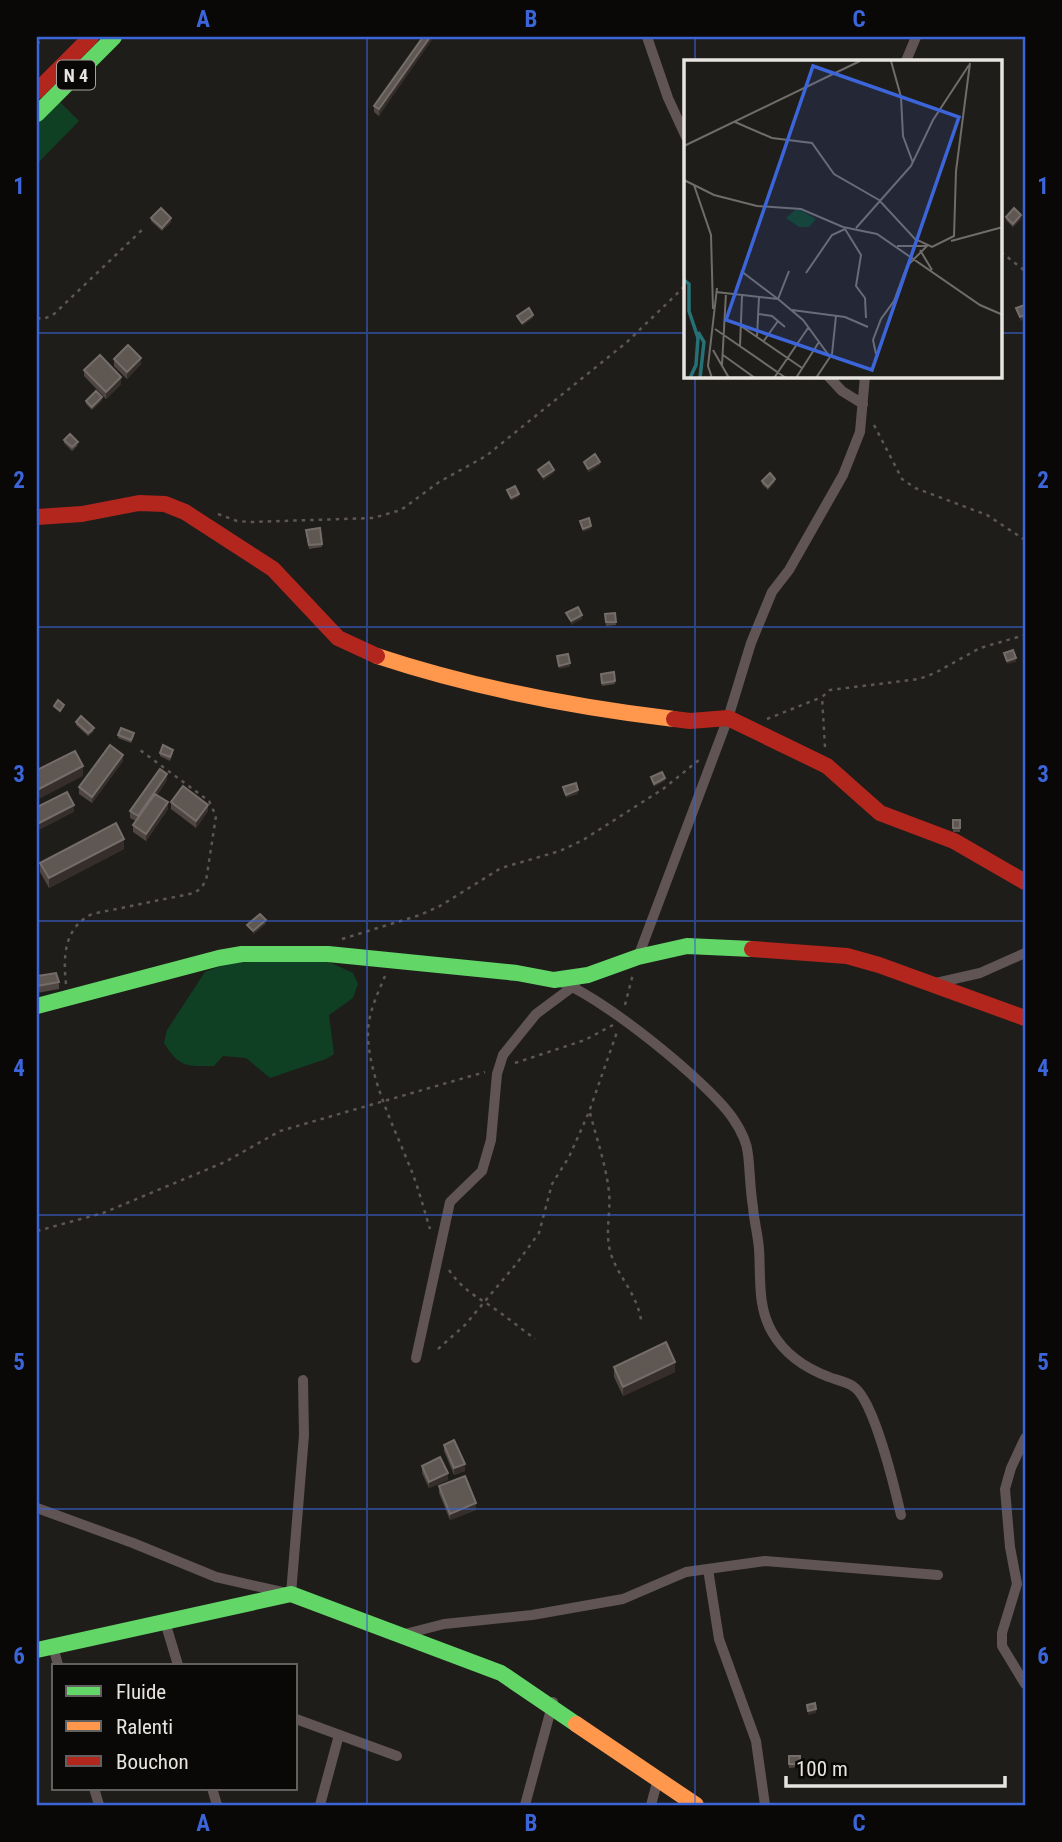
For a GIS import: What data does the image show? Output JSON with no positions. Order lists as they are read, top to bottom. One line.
{"streets":{"main road":["N 4"]},"legend":["Fluide","Ralenti","Bouchon"],"scale_bar":"100 m","grid":{"columns":["A","B","C"],"rows":["1","2","3","4","5","6"]}}
